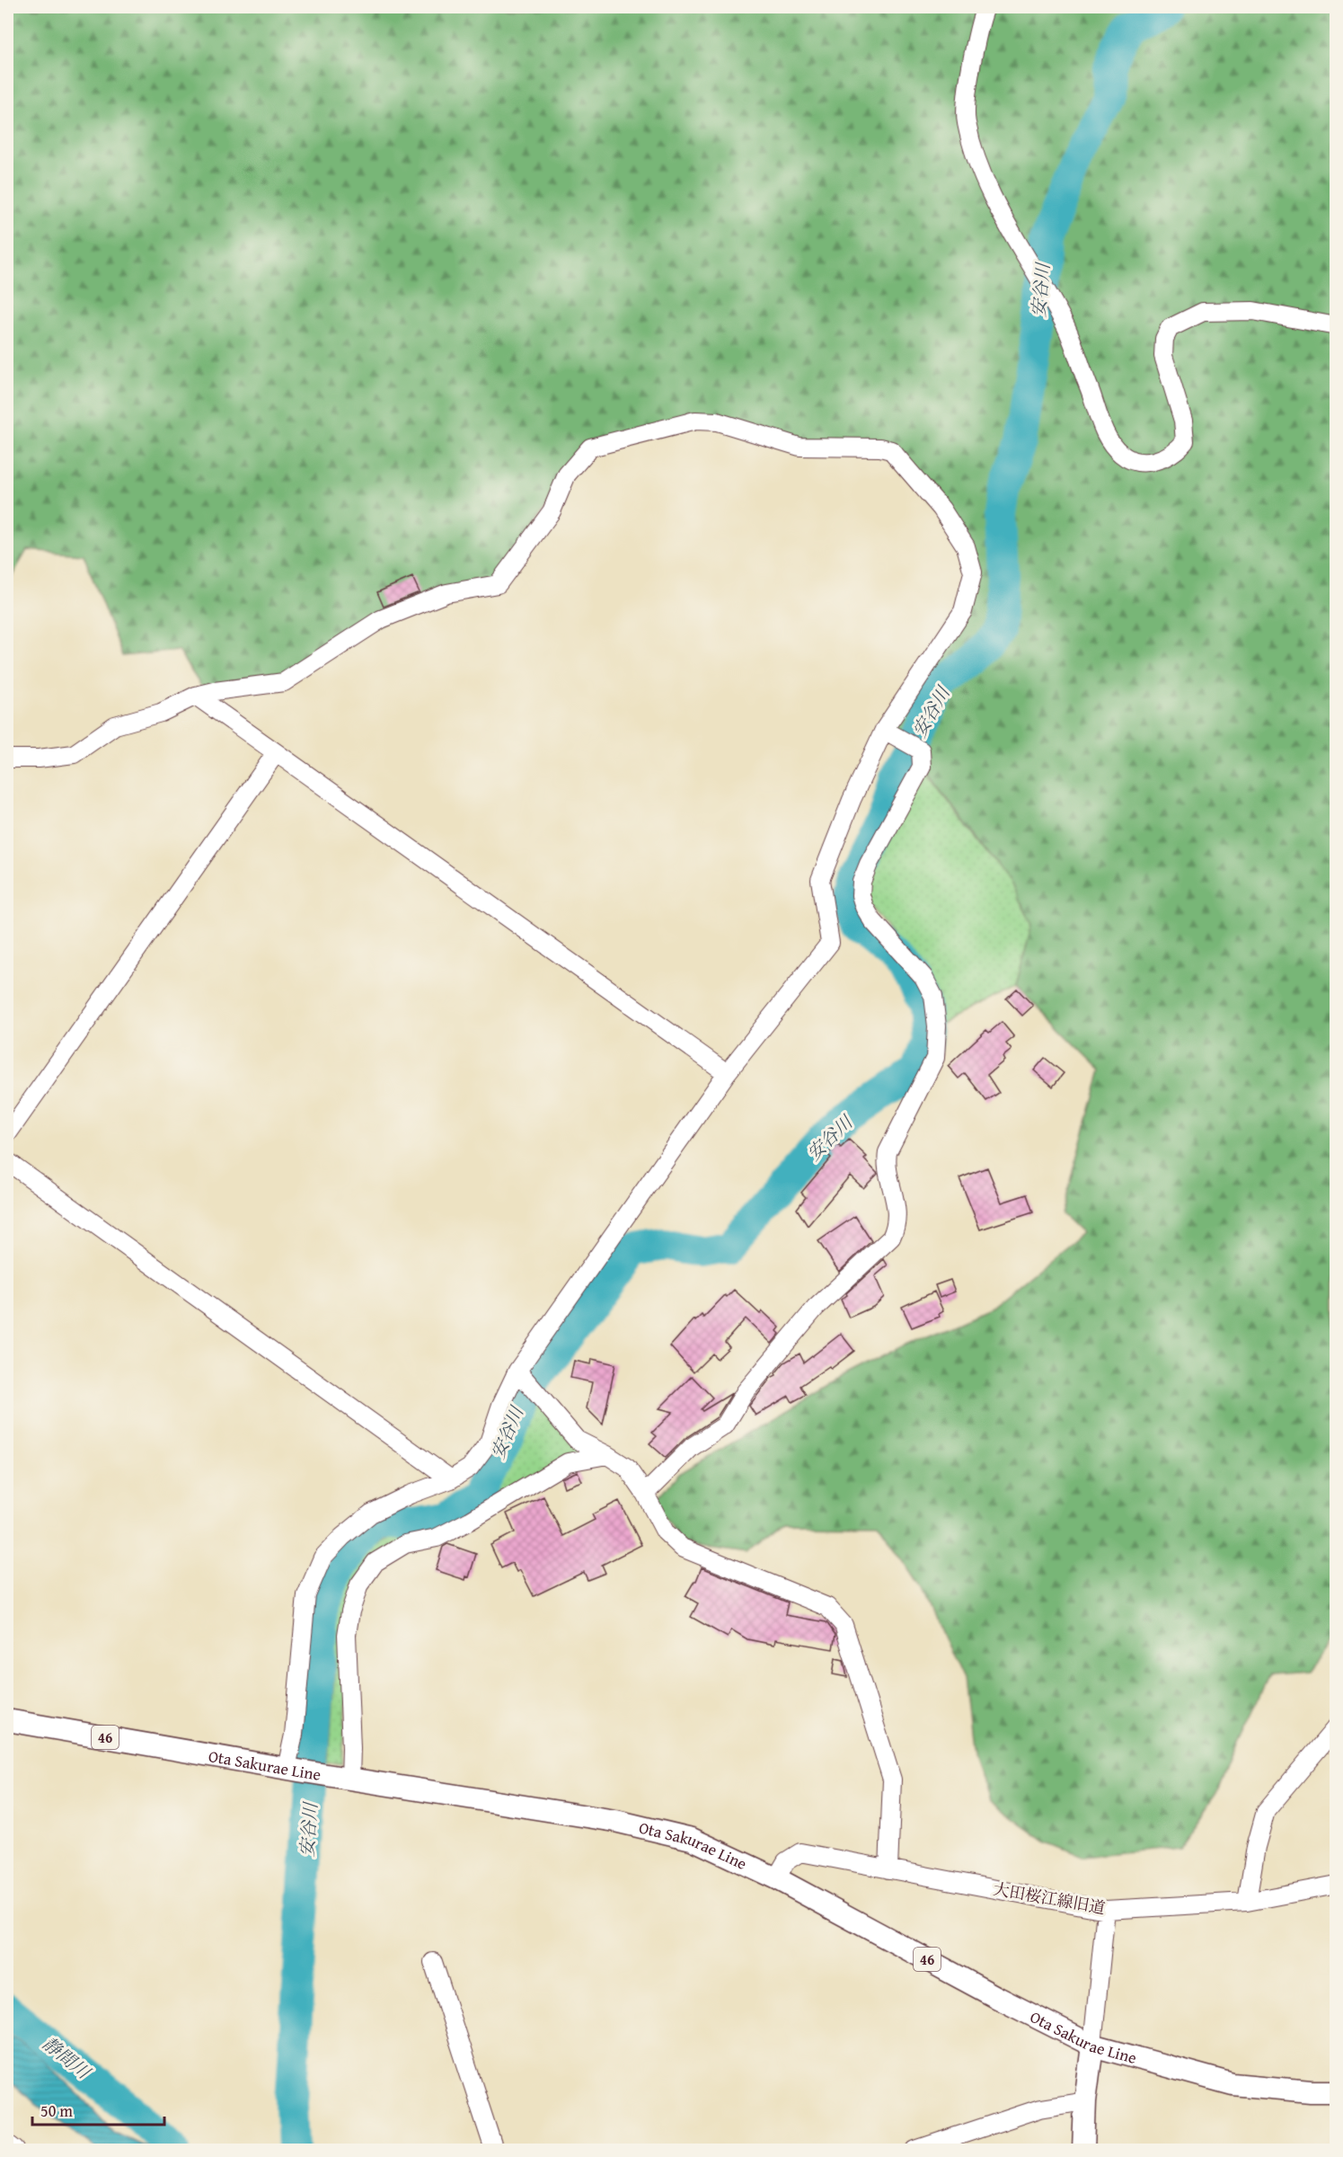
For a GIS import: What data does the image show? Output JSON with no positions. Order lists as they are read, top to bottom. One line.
{"streets":{"main road":["46","Ota Sakurae Line"],"street":["大田桜江線旧道"]},"crossings":[["Ota Sakurae Line","大田桜江線旧道"]],"water":["安谷川","静間川"],"scale_bar":"50 m"}
